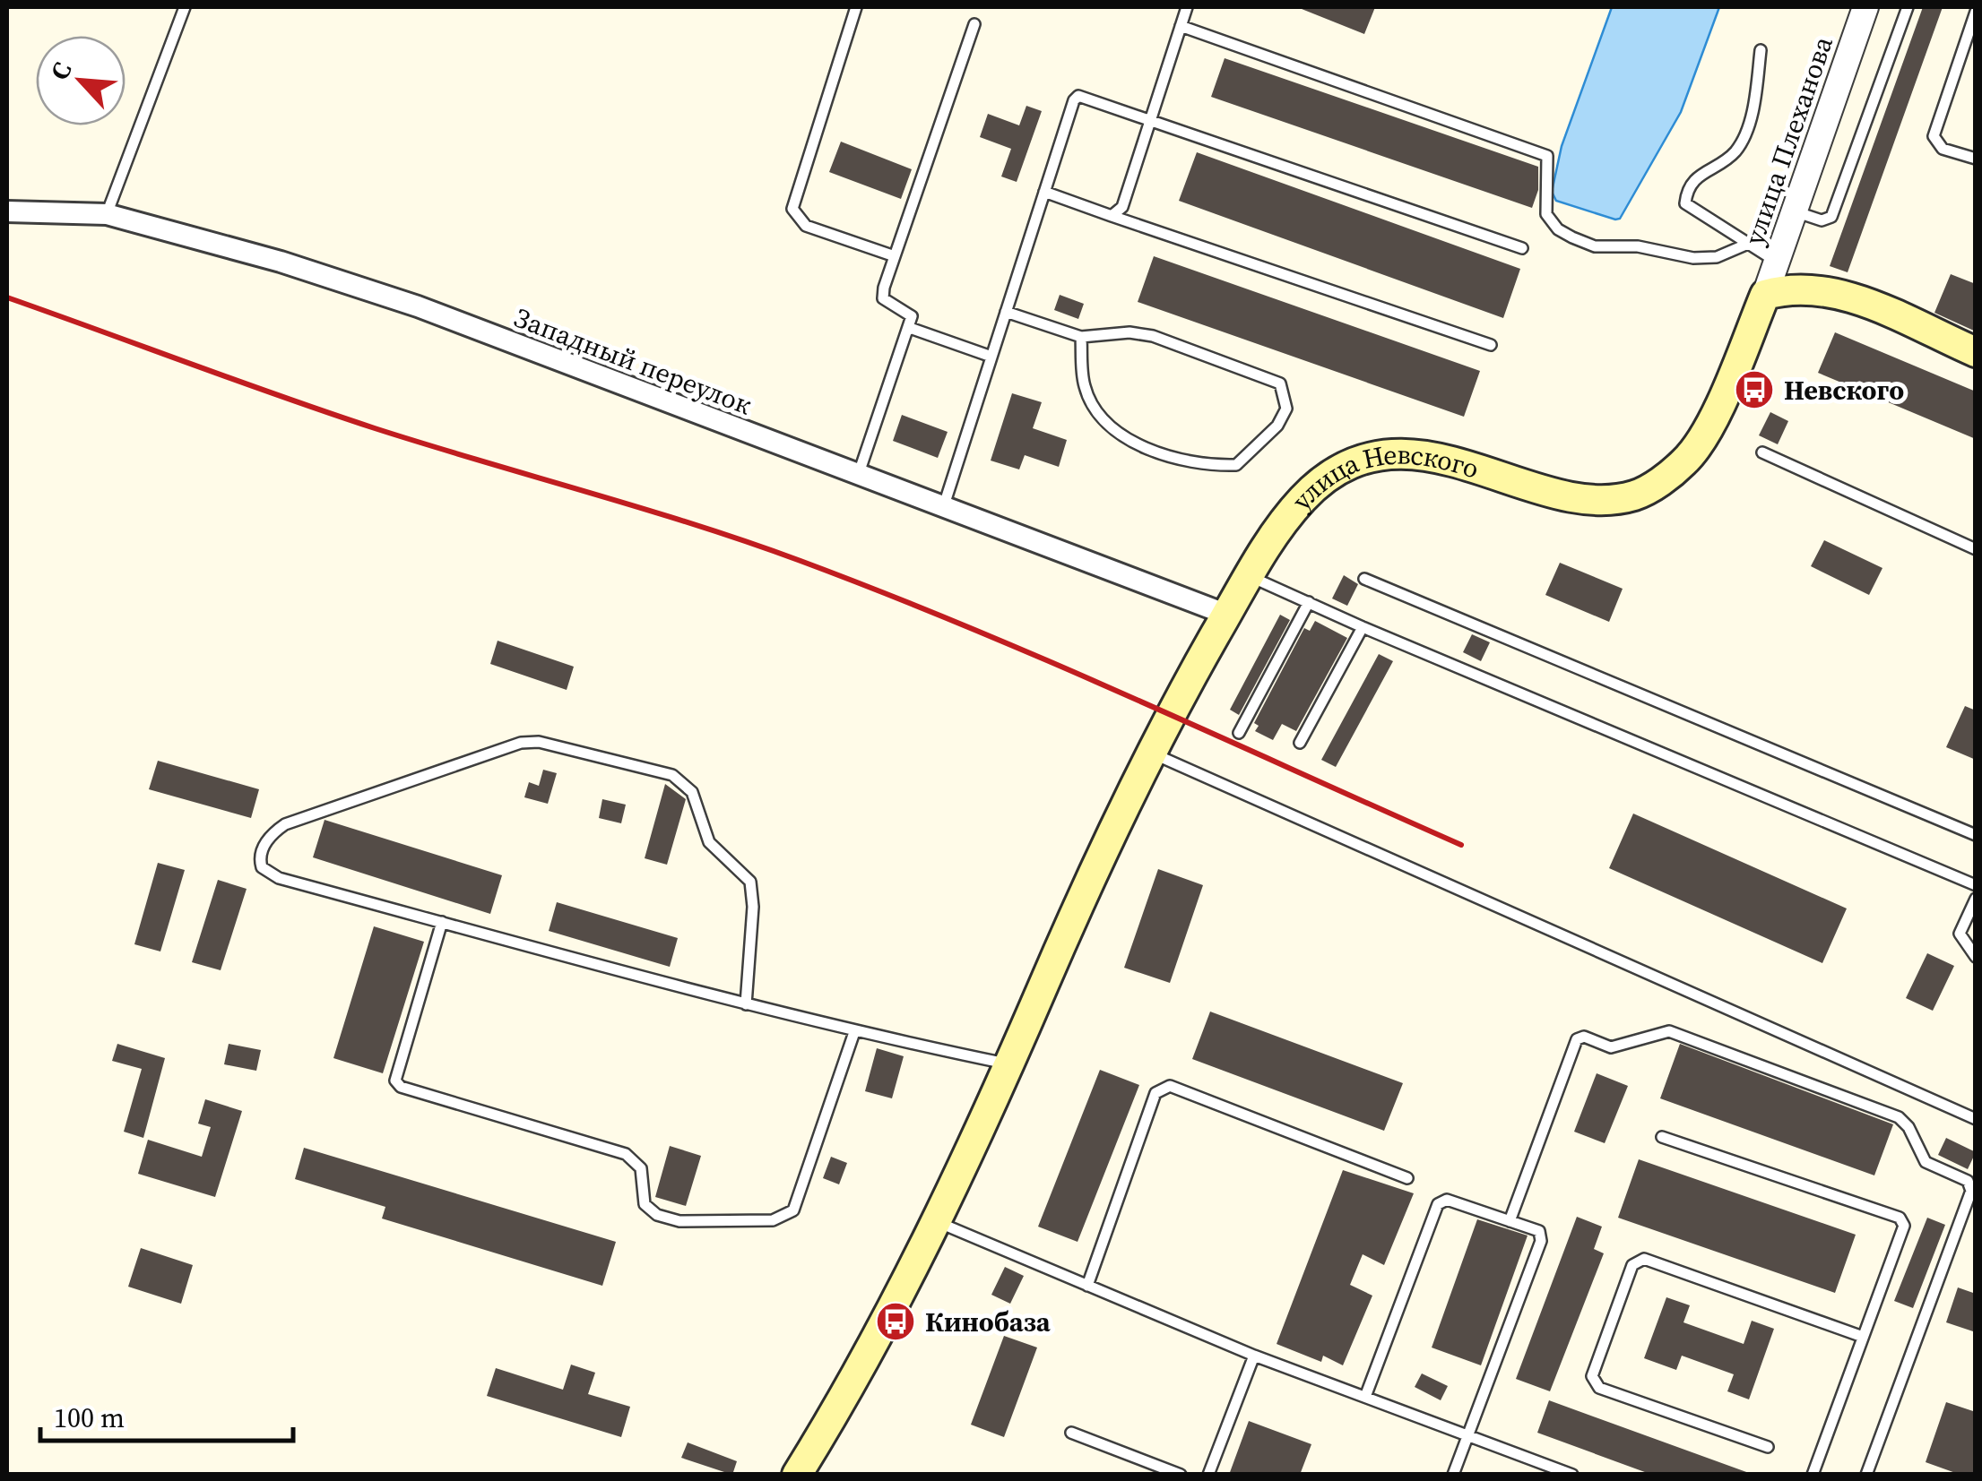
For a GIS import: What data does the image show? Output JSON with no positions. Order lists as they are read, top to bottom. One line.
{"streets":{"main road":["улица Невского"],"street":["улица Плеханова","Западный переулок"]},"crossings":[["улица Плеханова","улица Невского"],["Западный переулок","улица Невского"]],"places":{"bus stop":["Невского","Кинобаза"]},"scale_bar":"100 m","north":"top left"}
